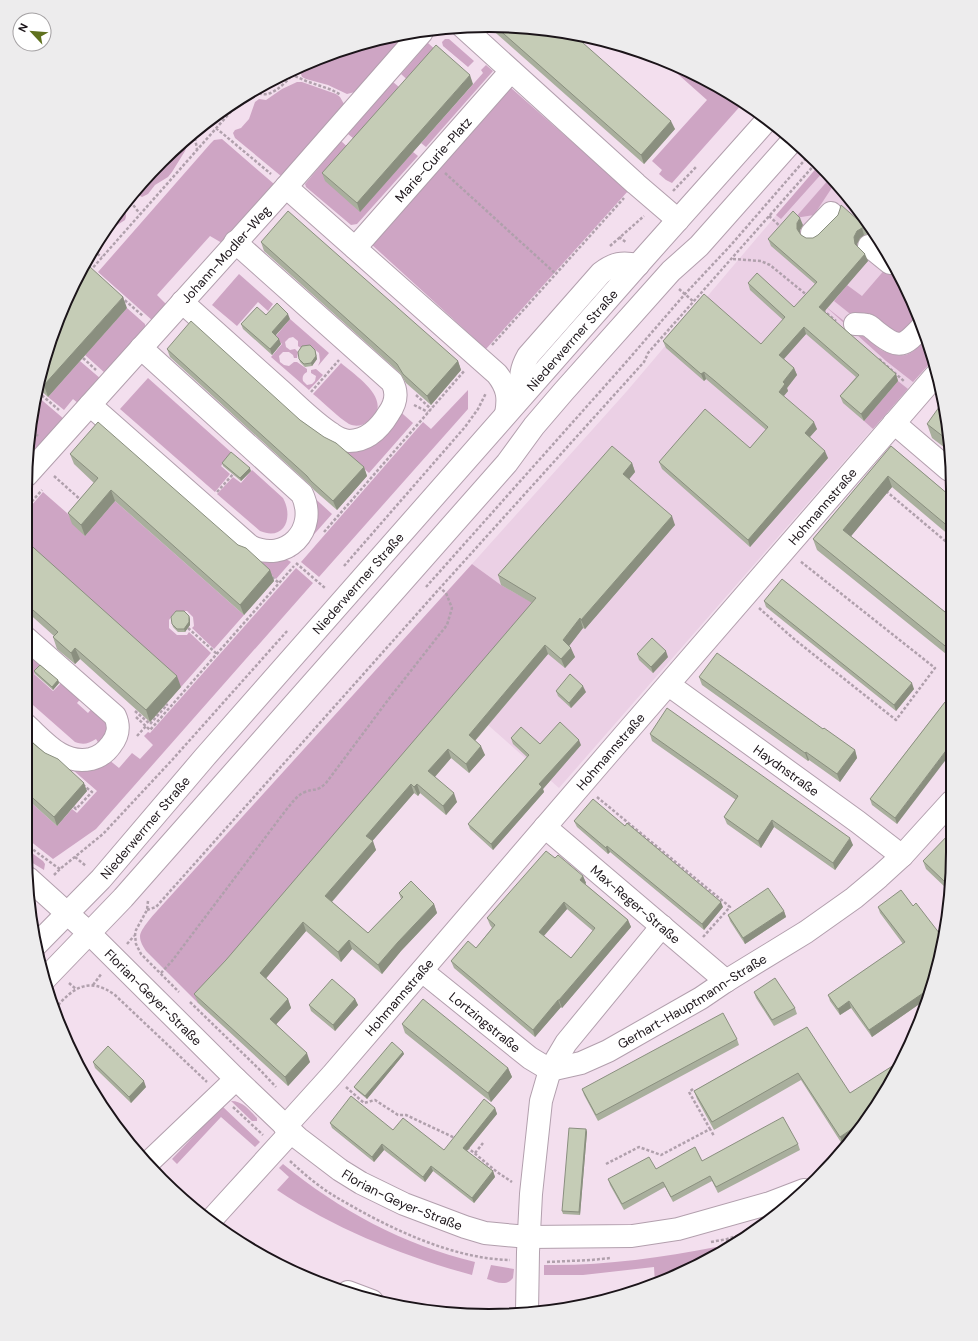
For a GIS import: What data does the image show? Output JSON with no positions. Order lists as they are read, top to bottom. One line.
{"streets":{"street":["Marie-Curie-Platz","Johann-Modler-Weg","Niederwerrner Straße","Hohmannstraße","Haydnstraße","Max-Reger-Straße","Florian-Geyer-Straße","Gerhart-Hauptmann-Straße","Lortzingstraße"]},"crossings":[["Niederwerrner Straße","Florian-Geyer-Straße"],["Hohmannstraße","Haydnstraße"],["Hohmannstraße","Max-Reger-Straße"],["Hohmannstraße","Florian-Geyer-Straße"],["Hohmannstraße","Lortzingstraße"],["Haydnstraße","Gerhart-Hauptmann-Straße"],["Max-Reger-Straße","Gerhart-Hauptmann-Straße"],["Gerhart-Hauptmann-Straße","Lortzingstraße"]],"north":"top left"}
